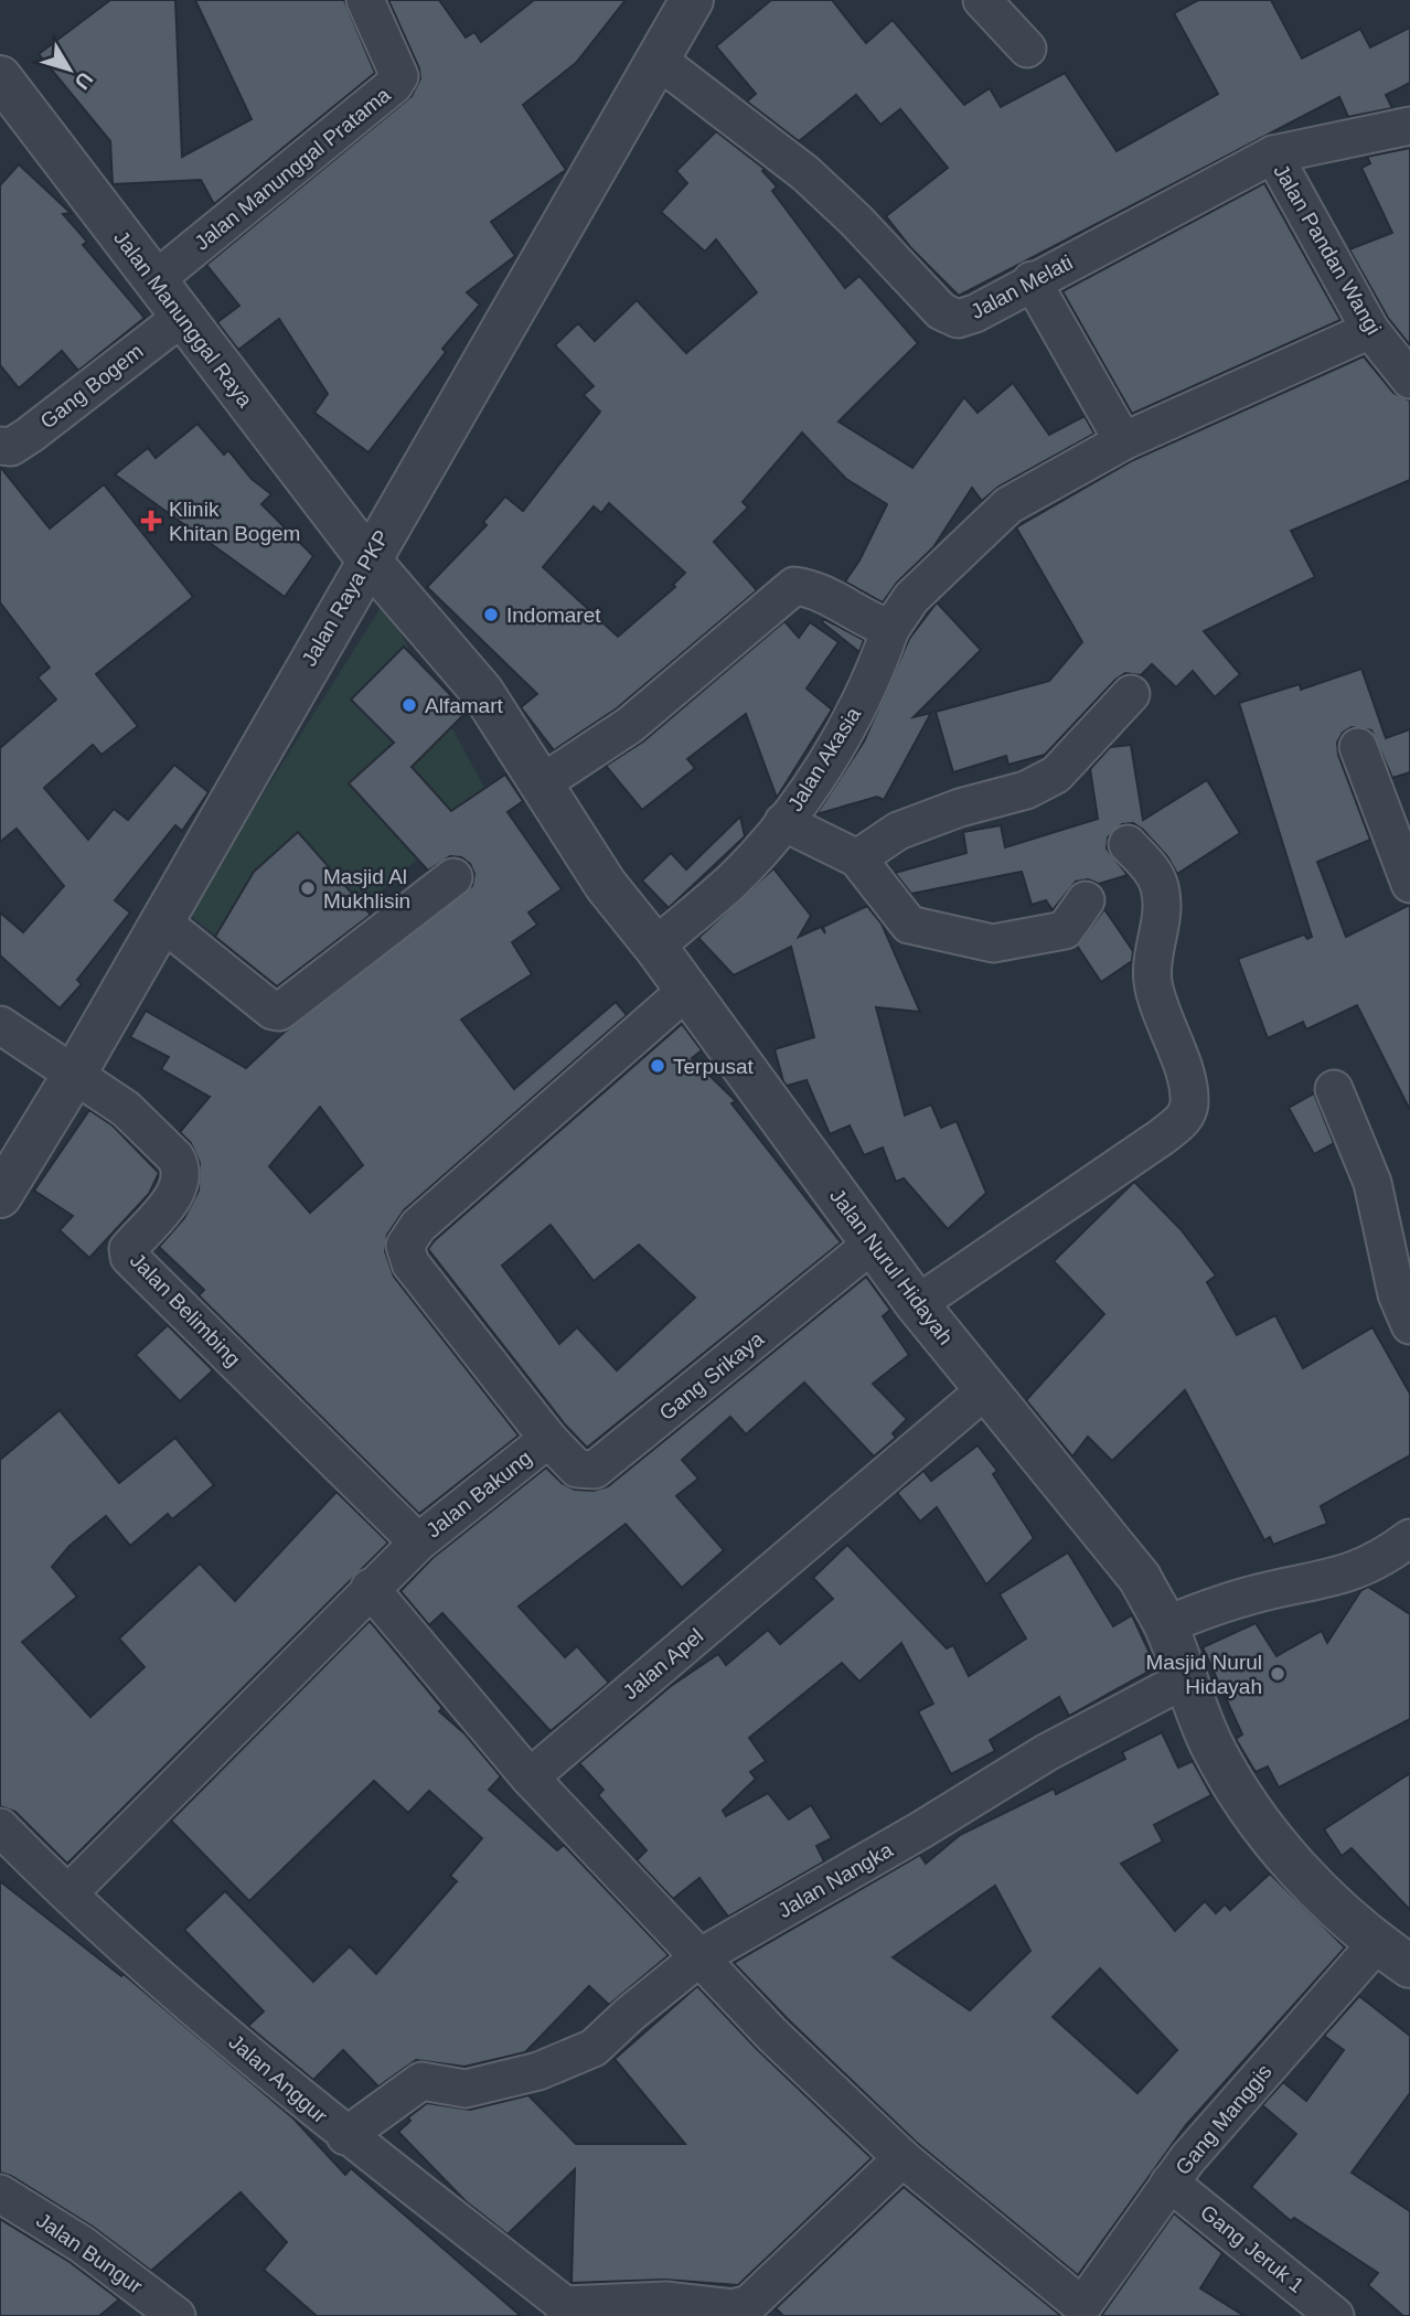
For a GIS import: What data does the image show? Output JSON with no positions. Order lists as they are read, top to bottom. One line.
{"streets":{"street":["Jalan Manunggal Pratama","Jalan Pandan Wangi","Jalan Melati","Jalan Manunggal Raya","Gang Bogem","Jalan Raya PKP","Jalan Akasia","Jalan Nurul Hidayah","Jalan Belimbing","Gang Srikaya","Jalan Bakung","Jalan Apel","Jalan Nangka","Jalan Anggur","Gang Manggis","Gang Jeruk 1","Jalan Bungur"]},"crossings":[["Jalan Manunggal Pratama","Jalan Manunggal Raya"],["Jalan Pandan Wangi","Jalan Melati"],["Jalan Melati","Jalan Raya PKP"],["Jalan Manunggal Raya","Gang Bogem"],["Jalan Manunggal Raya","Jalan Raya PKP"],["Jalan Manunggal Raya","Jalan Nurul Hidayah"],["Jalan Raya PKP","Jalan Nurul Hidayah"],["Jalan Raya PKP","Jalan Belimbing"],["Jalan Akasia","Jalan Nurul Hidayah"],["Jalan Nurul Hidayah","Gang Srikaya"],["Jalan Nurul Hidayah","Jalan Bakung"],["Jalan Nurul Hidayah","Jalan Apel"],["Jalan Nurul Hidayah","Jalan Nangka"],["Jalan Nurul Hidayah","Gang Manggis"],["Jalan Belimbing","Jalan Bakung"],["Gang Srikaya","Jalan Bakung"],["Jalan Bakung","Jalan Anggur"],["Jalan Nangka","Jalan Anggur"],["Jalan Nangka","Gang Manggis"],["Gang Manggis","Gang Jeruk 1"]],"places":{"health":["Klinik Khitan Bogem"],"other":["Indomaret","Alfamart","Masjid Al Mukhlisin","Terpusat","Masjid Nurul Hidayah"]},"north":"bottom right"}
